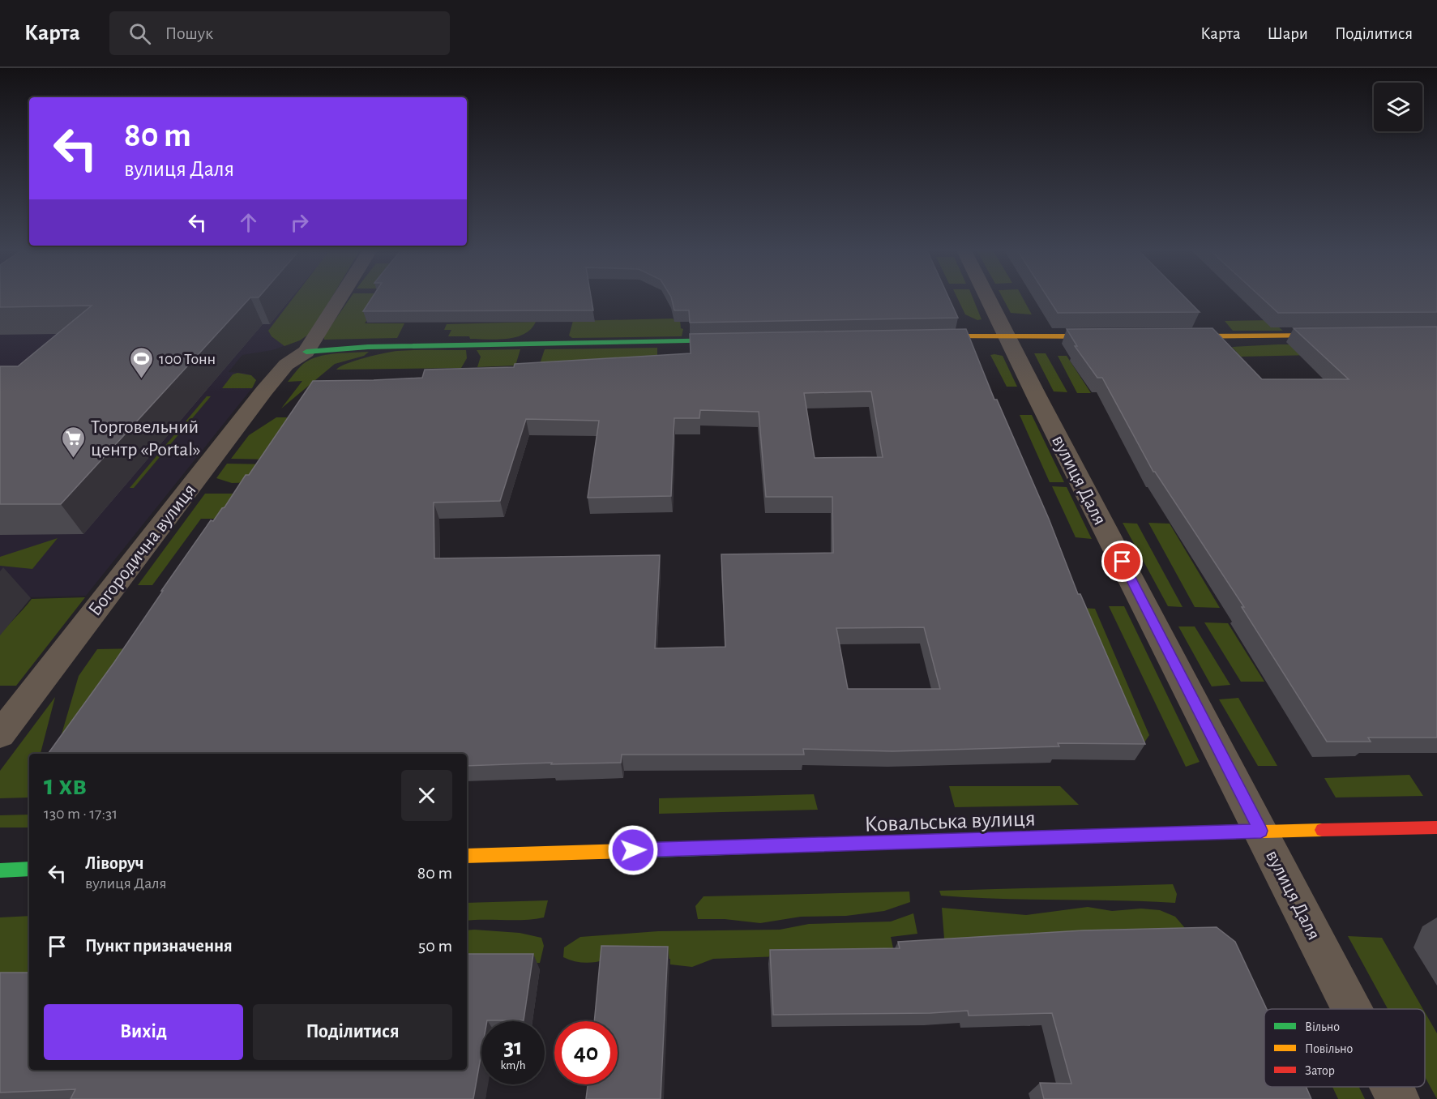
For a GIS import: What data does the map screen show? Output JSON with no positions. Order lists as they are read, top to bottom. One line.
{"streets":{"street":["вулиця Даля","Богородична вулиця","Ковальська вулиця"]},"crossings":[["вулиця Даля","Ковальська вулиця"]],"places":{"sports":["100 Тонн"],"supermarket":["Торговельний центр «Portal»"]},"legend":["Вільно","Повільно","Затор"],"page":{"header":"Карта","search":"Пошук","nav":["Карта","Шари","Поділитися"],"turn":["80 m","вулиця Даля"],"heading":["1 хв","130 m · 17:31"],"list":[{"name":"Ліворуч","note":"вулиця Даля","value":"80 m"},{"name":"Пункт призначення","value":"50 m"}],"buttons":["Вихід","Поділитися"],"speed":"31 km/h","limit":"40"}}
